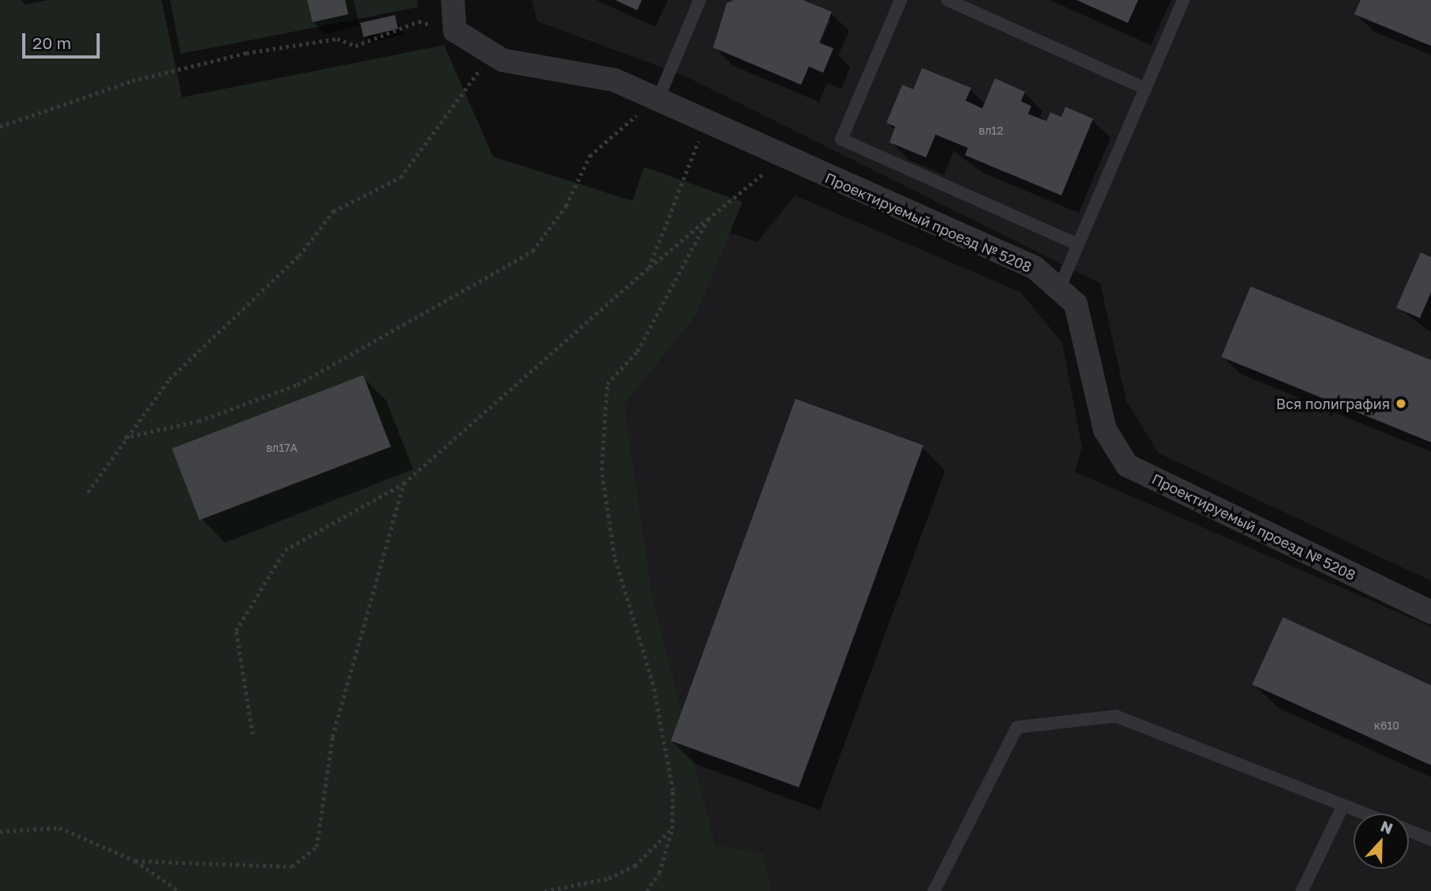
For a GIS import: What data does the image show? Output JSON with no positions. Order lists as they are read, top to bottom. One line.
{"streets":{"street":["Проектируемый проезд № 5208"]},"places":["Вся полиграфия"],"house_numbers":["вл12","вл17А","к610"],"scale_bar":"20 m","north":"top"}
